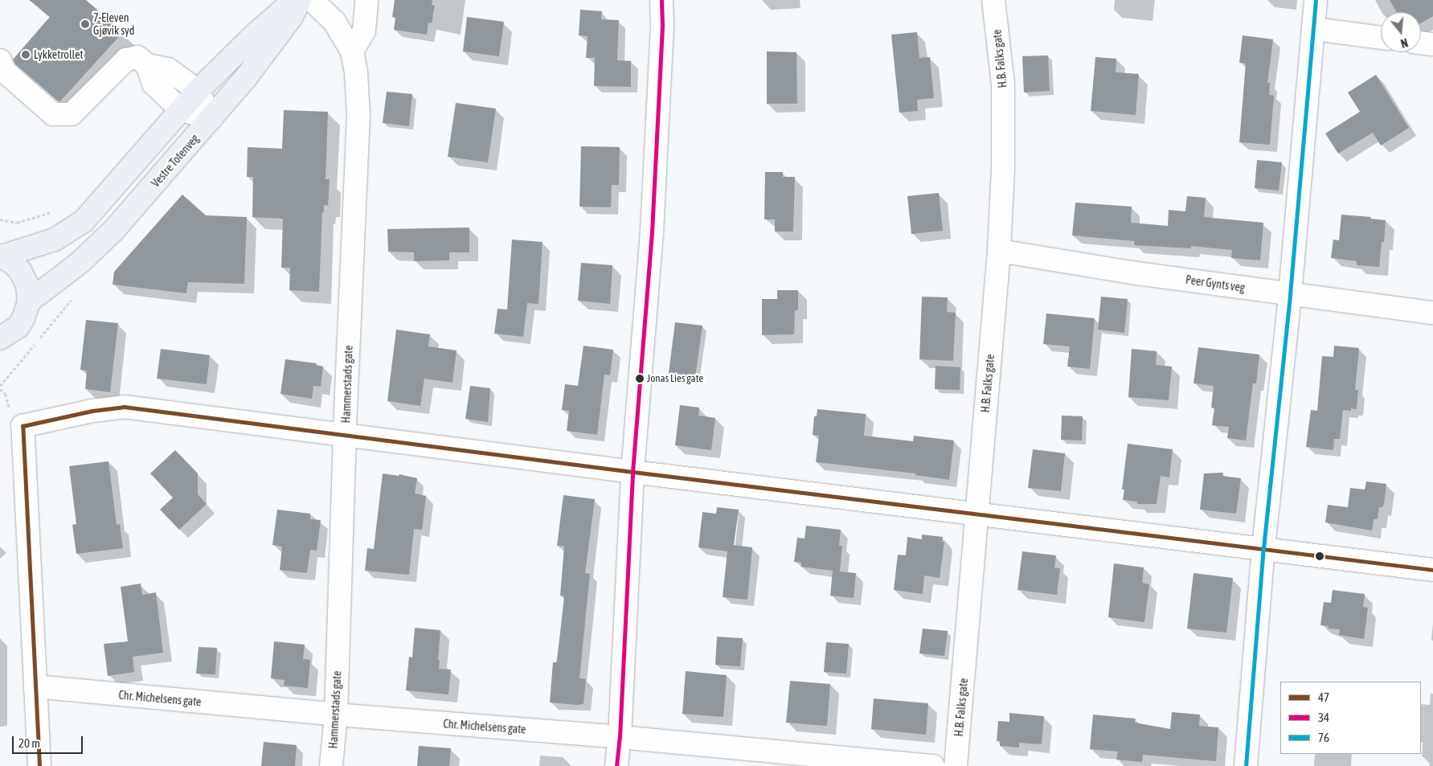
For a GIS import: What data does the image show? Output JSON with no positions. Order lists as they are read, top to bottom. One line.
{"streets":{"main road":["Vestre Totenveg"],"street":["H.B. Falks gate","Peer Gynts veg","Hammerstads gate","Chr. Michelsens gate"]},"crossings":[["H.B. Falks gate","Peer Gynts veg"],["Hammerstads gate","Chr. Michelsens gate"]],"places":["7-Eleven Gjøvik syd","Lykketrollet","Jonas Lies gate"],"lines":["transit line 34","transit line 76","transit line 47"],"legend":["47","34","76"],"scale_bar":"20 m","north":"bottom"}
